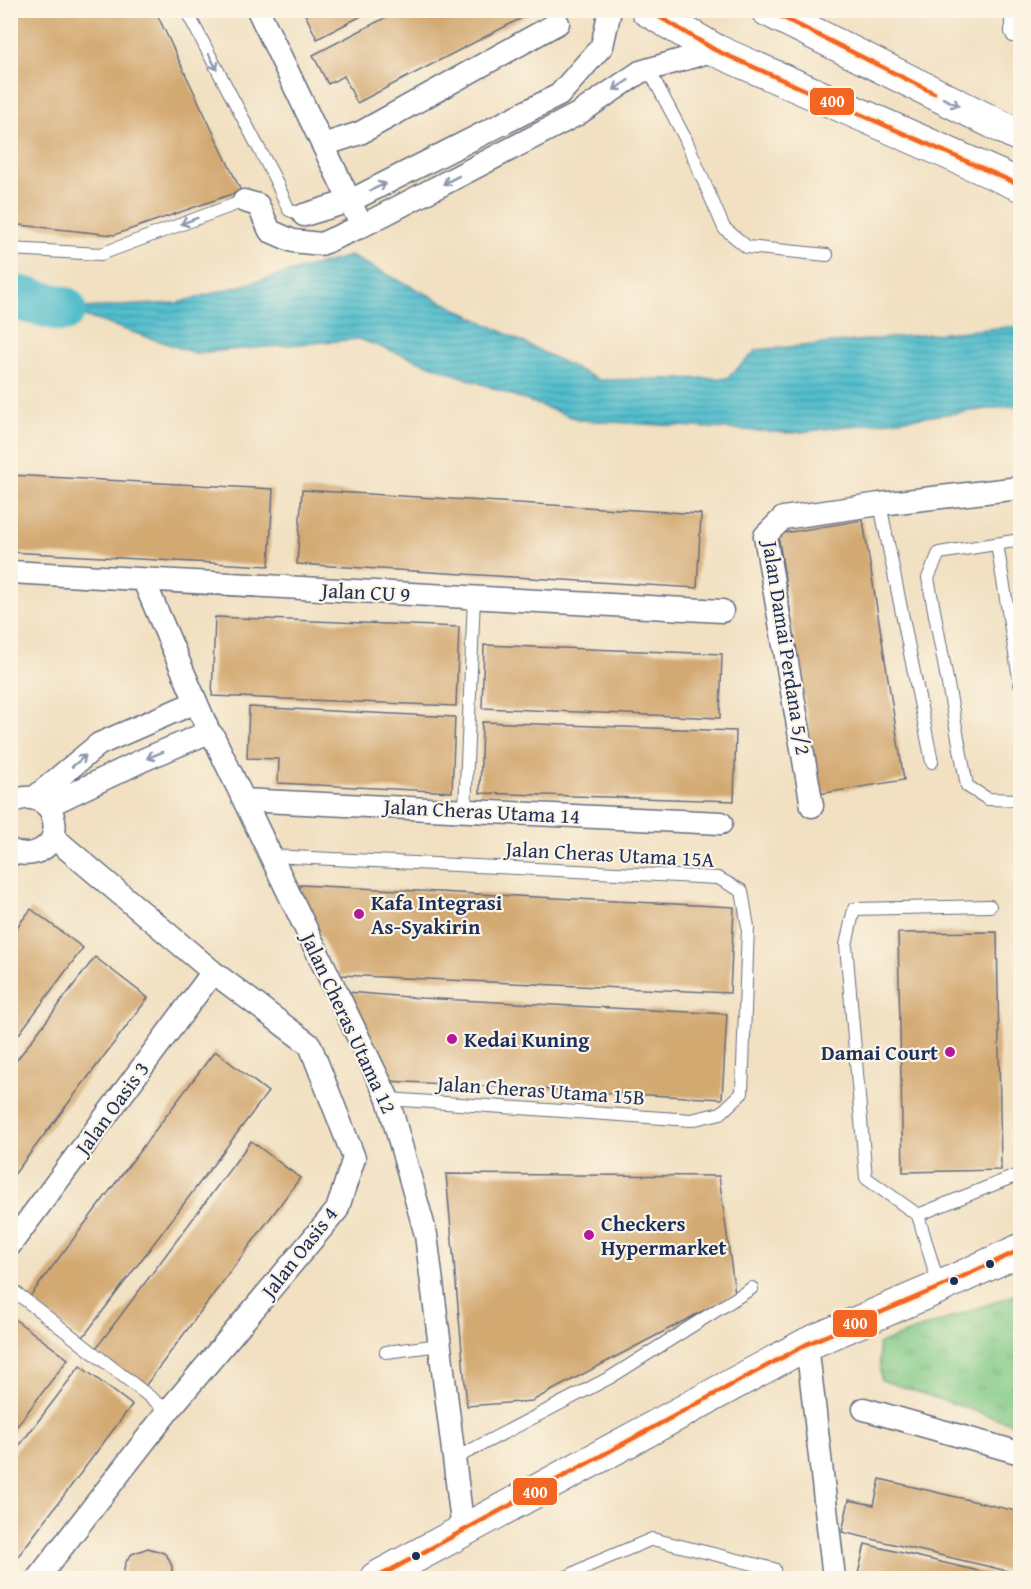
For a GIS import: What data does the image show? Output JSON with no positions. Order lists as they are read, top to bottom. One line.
{"streets":{"street":["Jalan CU 9","Jalan Damai Perdana 5/2","Jalan Cheras Utama 14","Jalan Cheras Utama 12","Jalan Oasis 3","Jalan Oasis 4"],"lane":["Jalan Cheras Utama 15A","Jalan Cheras Utama 15B"]},"crossings":[["Jalan CU 9","Jalan Cheras Utama 12"],["Jalan Cheras Utama 14","Jalan Cheras Utama 12"],["Jalan Cheras Utama 15A","Jalan Cheras Utama 12"],["Jalan Cheras Utama 15A","Jalan Cheras Utama 15B"],["Jalan Cheras Utama 12","Jalan Cheras Utama 15B"],["Jalan Oasis 3","Jalan Oasis 4"]],"places":["Kafa Integrasi As-Syakirin","Kedai Kuning","Damai Court","Checkers Hypermarket"],"lines":["transit line 400"]}
